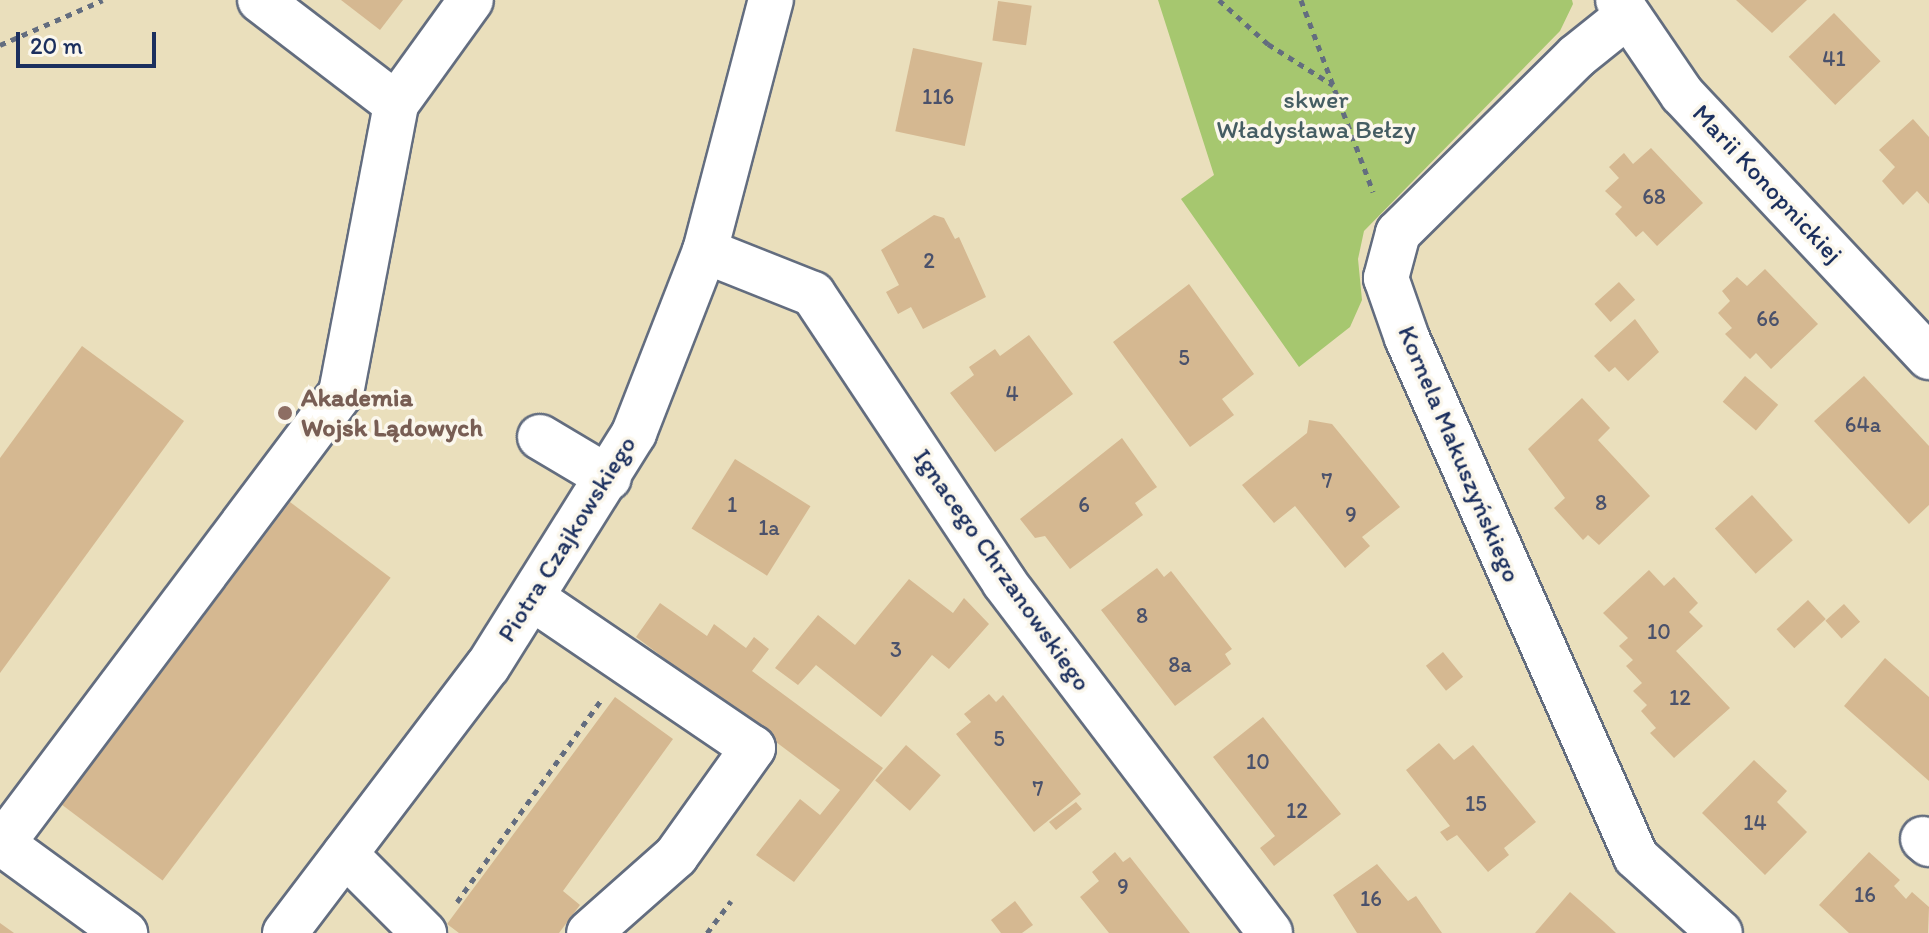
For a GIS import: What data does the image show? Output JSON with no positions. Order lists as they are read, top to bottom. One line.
{"streets":{"street":["Marii Konopnickiej","Kornela Makuszyńskiego","Piotra Czajkowskiego","Ignacego Chrzanowskiego"]},"crossings":[["Piotra Czajkowskiego","Ignacego Chrzanowskiego"]],"parks":["skwer Władysława Bełzy"],"places":["Akademia Wojsk Lądowych"],"house_numbers":["41","116","68","2","66","5","4","64a","7","8","1","6","9","1a","8","10","3","8a","12","5","10","7","15","12","14","9","16","16"],"scale_bar":"20 m"}
